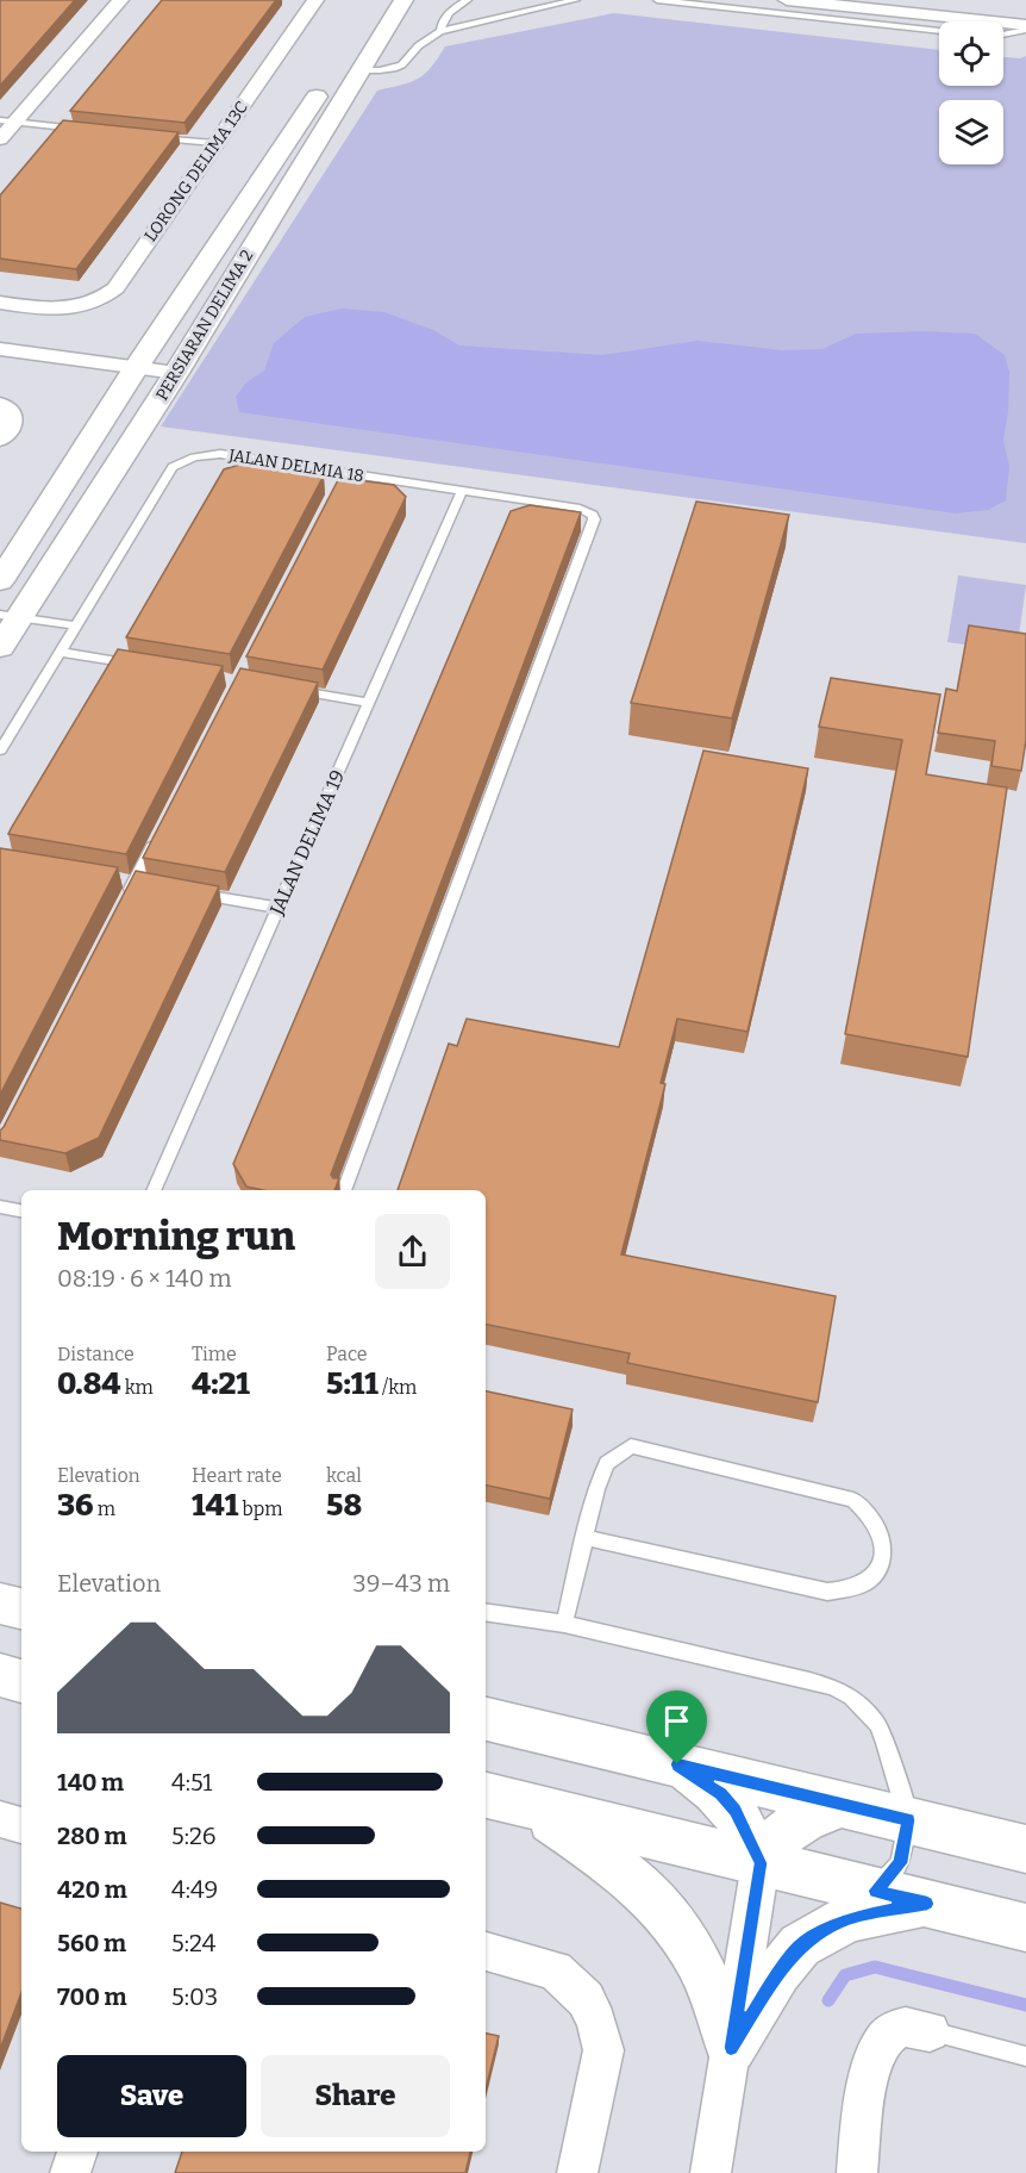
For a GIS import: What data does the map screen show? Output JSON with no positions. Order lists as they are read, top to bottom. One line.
{"streets":{"street":["LORONG DELIMA 13C","PERSIARAN DELIMA 2"],"lane":["JALAN DELMIA 18","JALAN DELIMA 19"]},"crossings":[["JALAN DELMIA 18","JALAN DELIMA 19"]],"page":{"heading":["Morning run","08:19 · 6 × 140 m"],"stats":[["Distance","0.84 km"],["Time","4:21"],["Pace","5:11 /km"],["Elevation","36 m"],["Heart rate","141 bpm"],["kcal","58"]],"chart":["Elevation","39–43 m"],"list":[{"name":"140 m","note":"4:51"},{"name":"280 m","note":"5:26"},{"name":"420 m","note":"4:49"},{"name":"560 m","note":"5:24"},{"name":"700 m","note":"5:03"}],"buttons":["Save","Share"]}}
